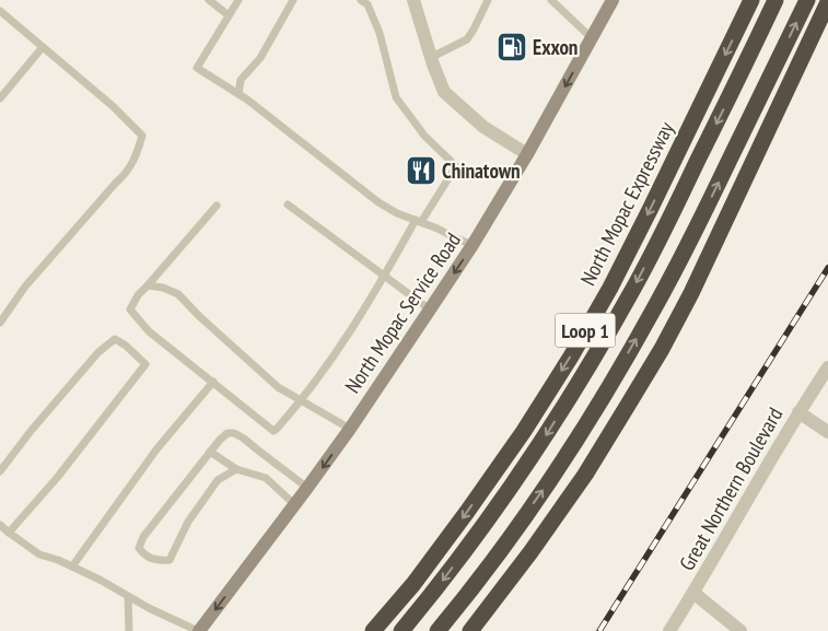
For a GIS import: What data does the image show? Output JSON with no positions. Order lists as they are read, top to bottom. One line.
{"streets":{"highway":["North Mopac Expressway","Loop 1"],"main road":["North Mopac Service Road"],"street":["Great Northern Boulevard"]},"one_way":["North Mopac Service Road"],"places":{"fuel station":["Exxon"],"restaurant":["Chinatown"]}}
